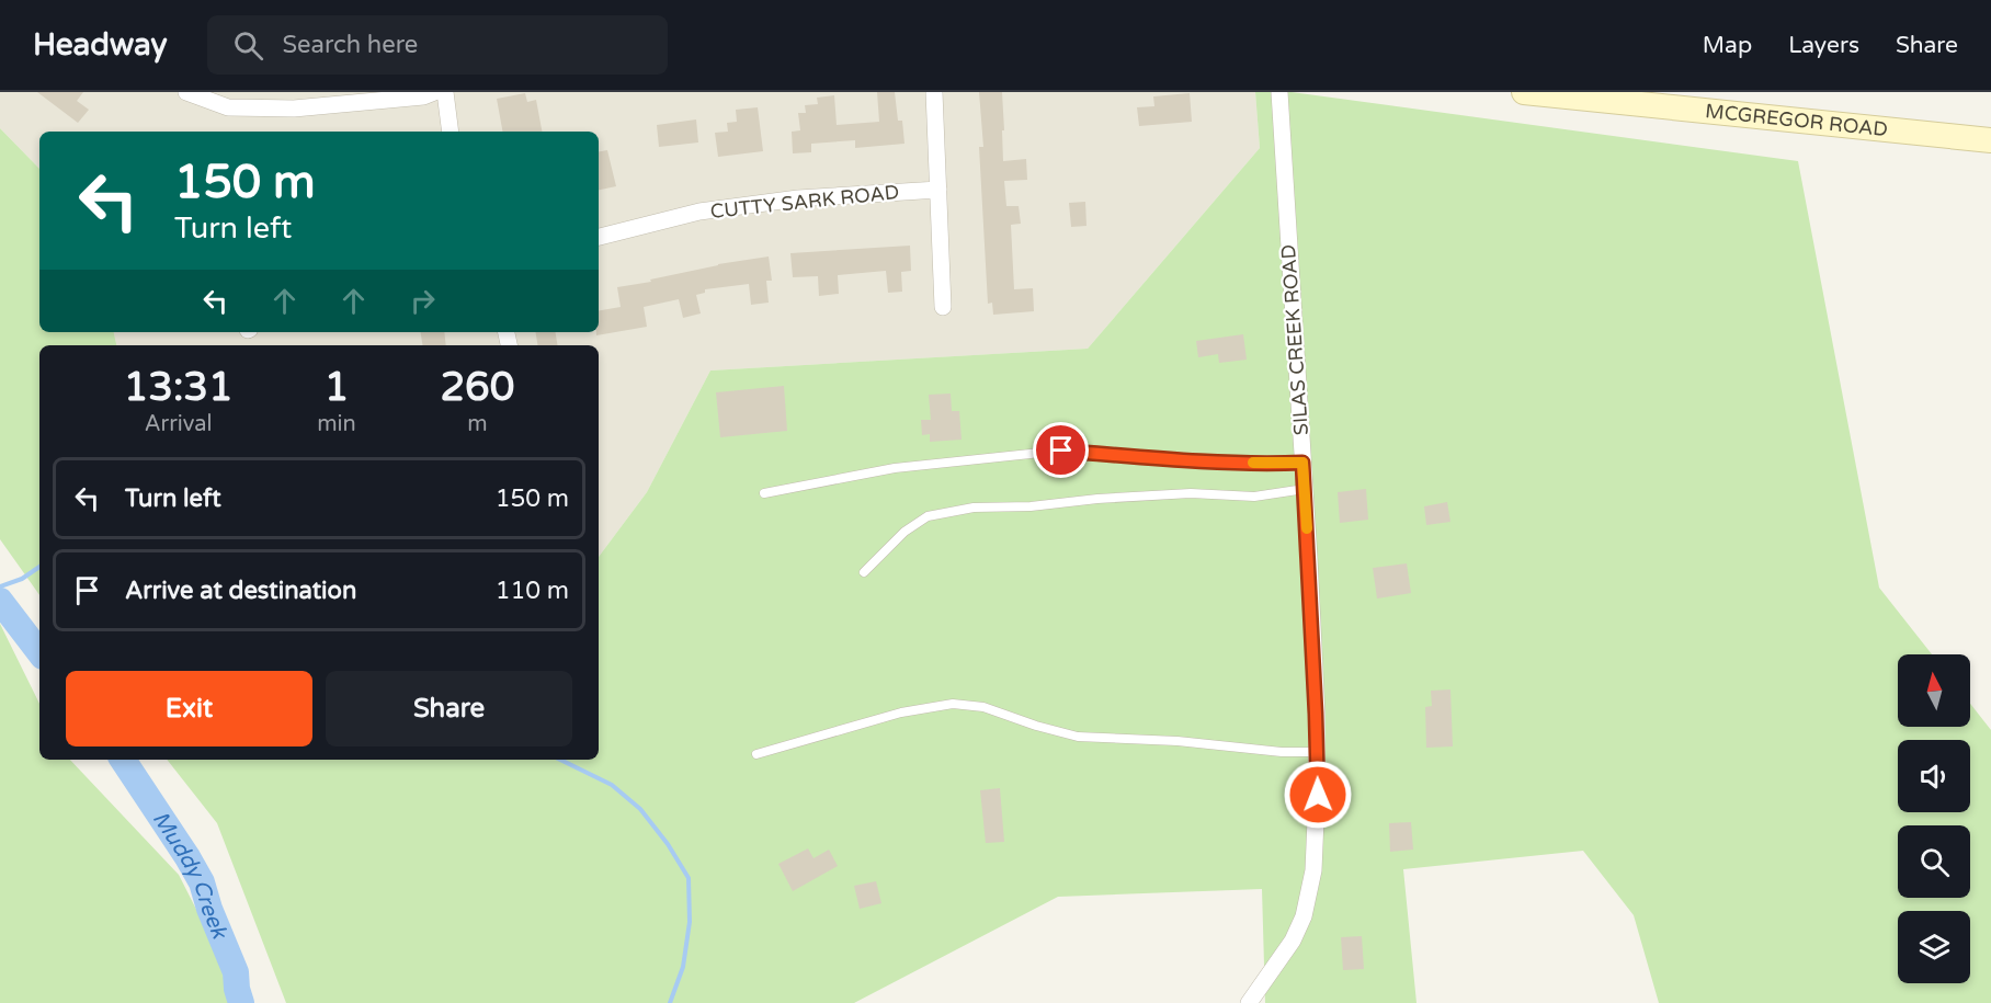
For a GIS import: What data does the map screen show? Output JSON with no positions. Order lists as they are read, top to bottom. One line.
{"streets":{"street":["MCGREGOR ROAD","CUTTY SARK ROAD","SILAS CREEK ROAD"]},"water":["Muddy Creek"],"north":"top","page":{"header":"Headway","search":"Search here","nav":["Map","Layers","Share"],"turn":["150 m","Turn left"],"eta":["13:31","Arrival","1","min","260","m"],"list":[{"name":"Turn left","value":"150 m"},{"name":"Arrive at destination","value":"110 m"}],"buttons":["Exit","Share"]}}
